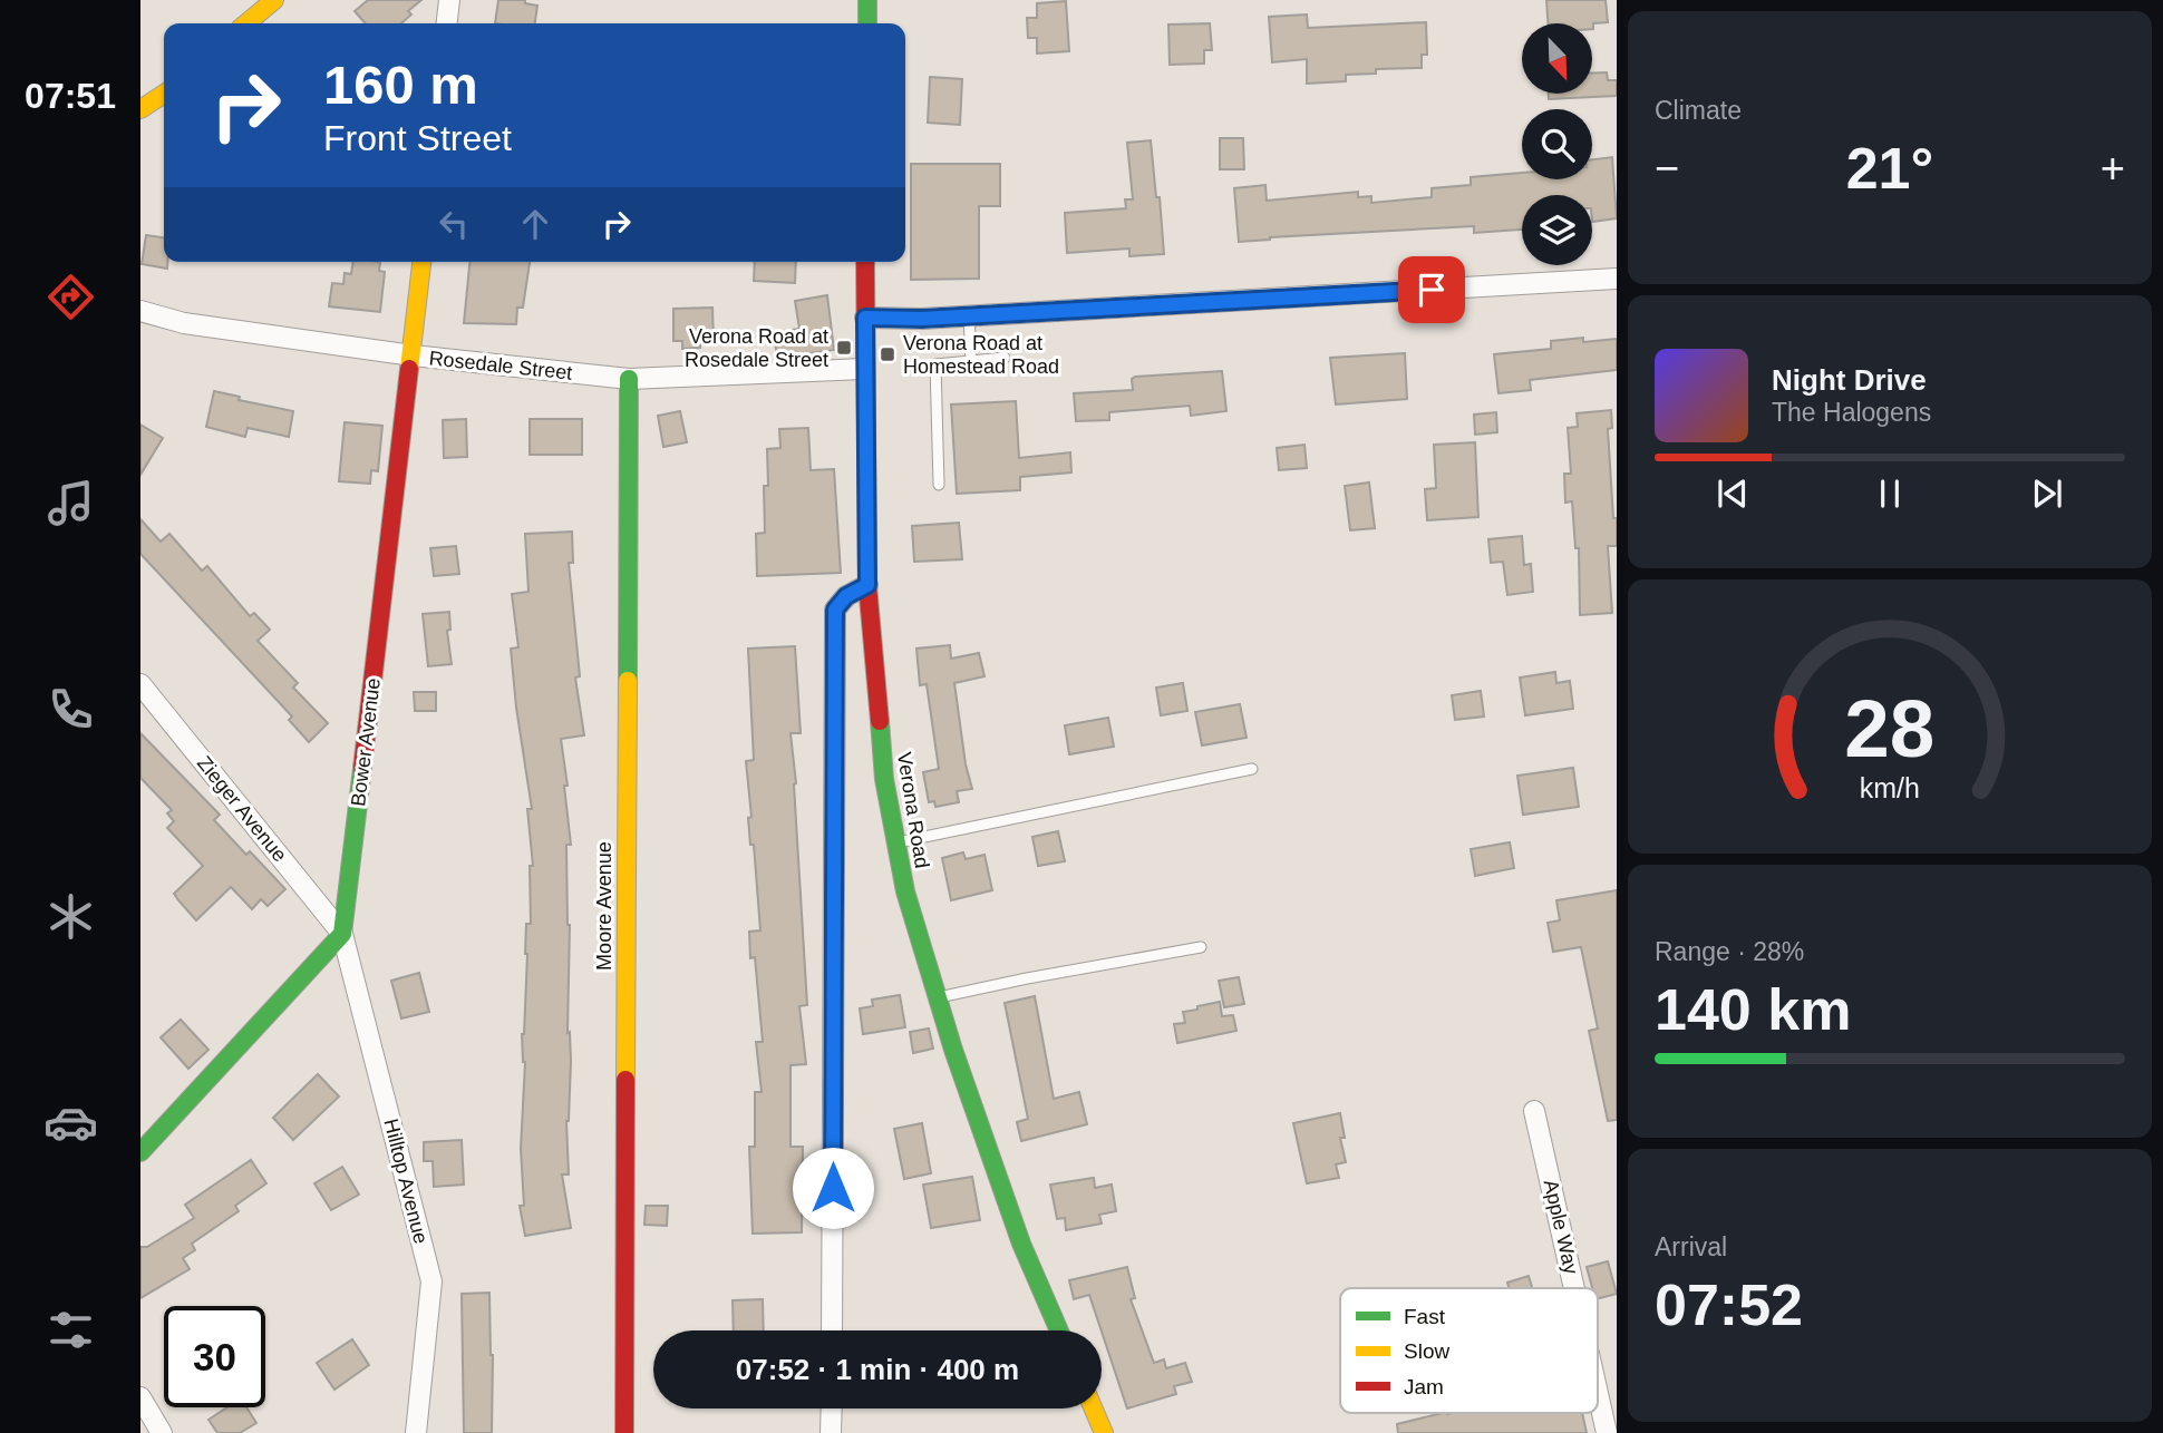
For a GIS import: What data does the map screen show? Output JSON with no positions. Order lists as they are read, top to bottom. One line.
{"streets":{"street":["Rosedale Street","Bower Avenue","Zieger Avenue","Verona Road","Moore Avenue","Hilltop Avenue","Apple Way"]},"crossings":[["Rosedale Street","Bower Avenue"],["Rosedale Street","Verona Road"],["Rosedale Street","Moore Avenue"],["Bower Avenue","Zieger Avenue"],["Bower Avenue","Hilltop Avenue"],["Zieger Avenue","Hilltop Avenue"]],"places":{"transit":["Verona Road at Rosedale Street","Verona Road at Homestead Road"]},"legend":["Fast","Slow","Jam"],"north":"bottom right","page":{"tabs":"07:51","tile":["Climate",["Range · 28%","140 km"],["Arrival","07:52"]],"turn":["160 m","Front Street"],"heat":["−","21°","+"],"song":["Night Drive","The Halogens"],"limit":"30","trip":"07:52 · 1 min · 400 m","gauge":["28","km/h"]}}
